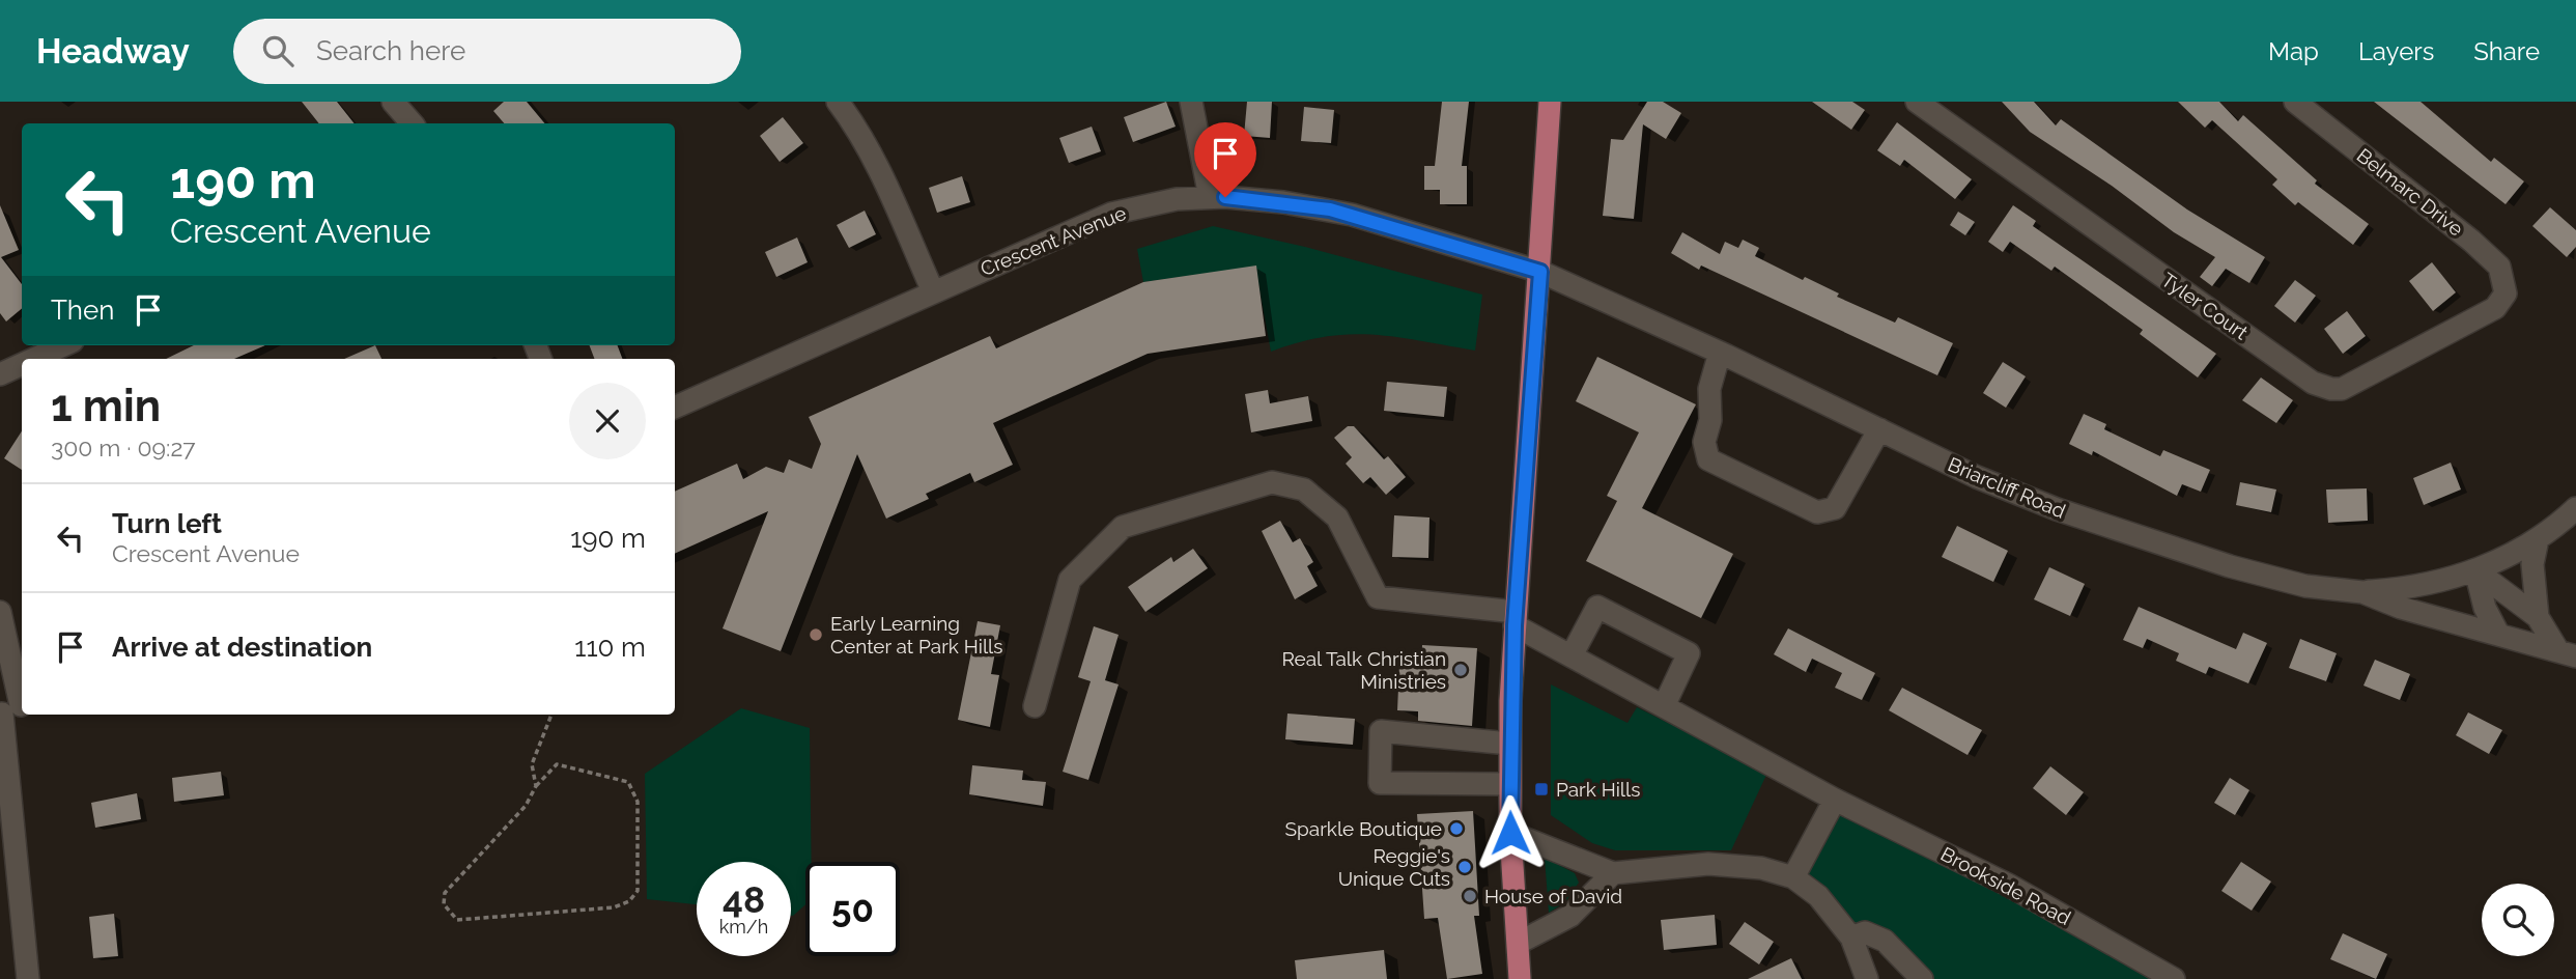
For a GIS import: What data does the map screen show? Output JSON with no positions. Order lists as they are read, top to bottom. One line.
{"streets":{"street":["Belmarc Drive","Crescent Avenue","Tyler Court","Briarcliff Road","Brookside Road"]},"crossings":[["Belmarc Drive","Tyler Court"],["Crescent Avenue","Briarcliff Road"]],"places":{"other":["Early Learning Center at Park Hills","Real Talk Christian Ministries","Sparkle Boutique","Reggie's Unique Cuts","House of David"],"transit":["Park Hills"]},"page":{"header":"Headway","search":"Search here","nav":["Map","Layers","Share"],"turn":["190 m","Crescent Avenue"],"then":"Then","heading":["1 min","300 m · 09:27"],"list":[{"name":"Turn left","note":"Crescent Avenue","value":"190 m"},{"name":"Arrive at destination","value":"110 m"}],"speed":"48 km/h","limit":"50"}}
